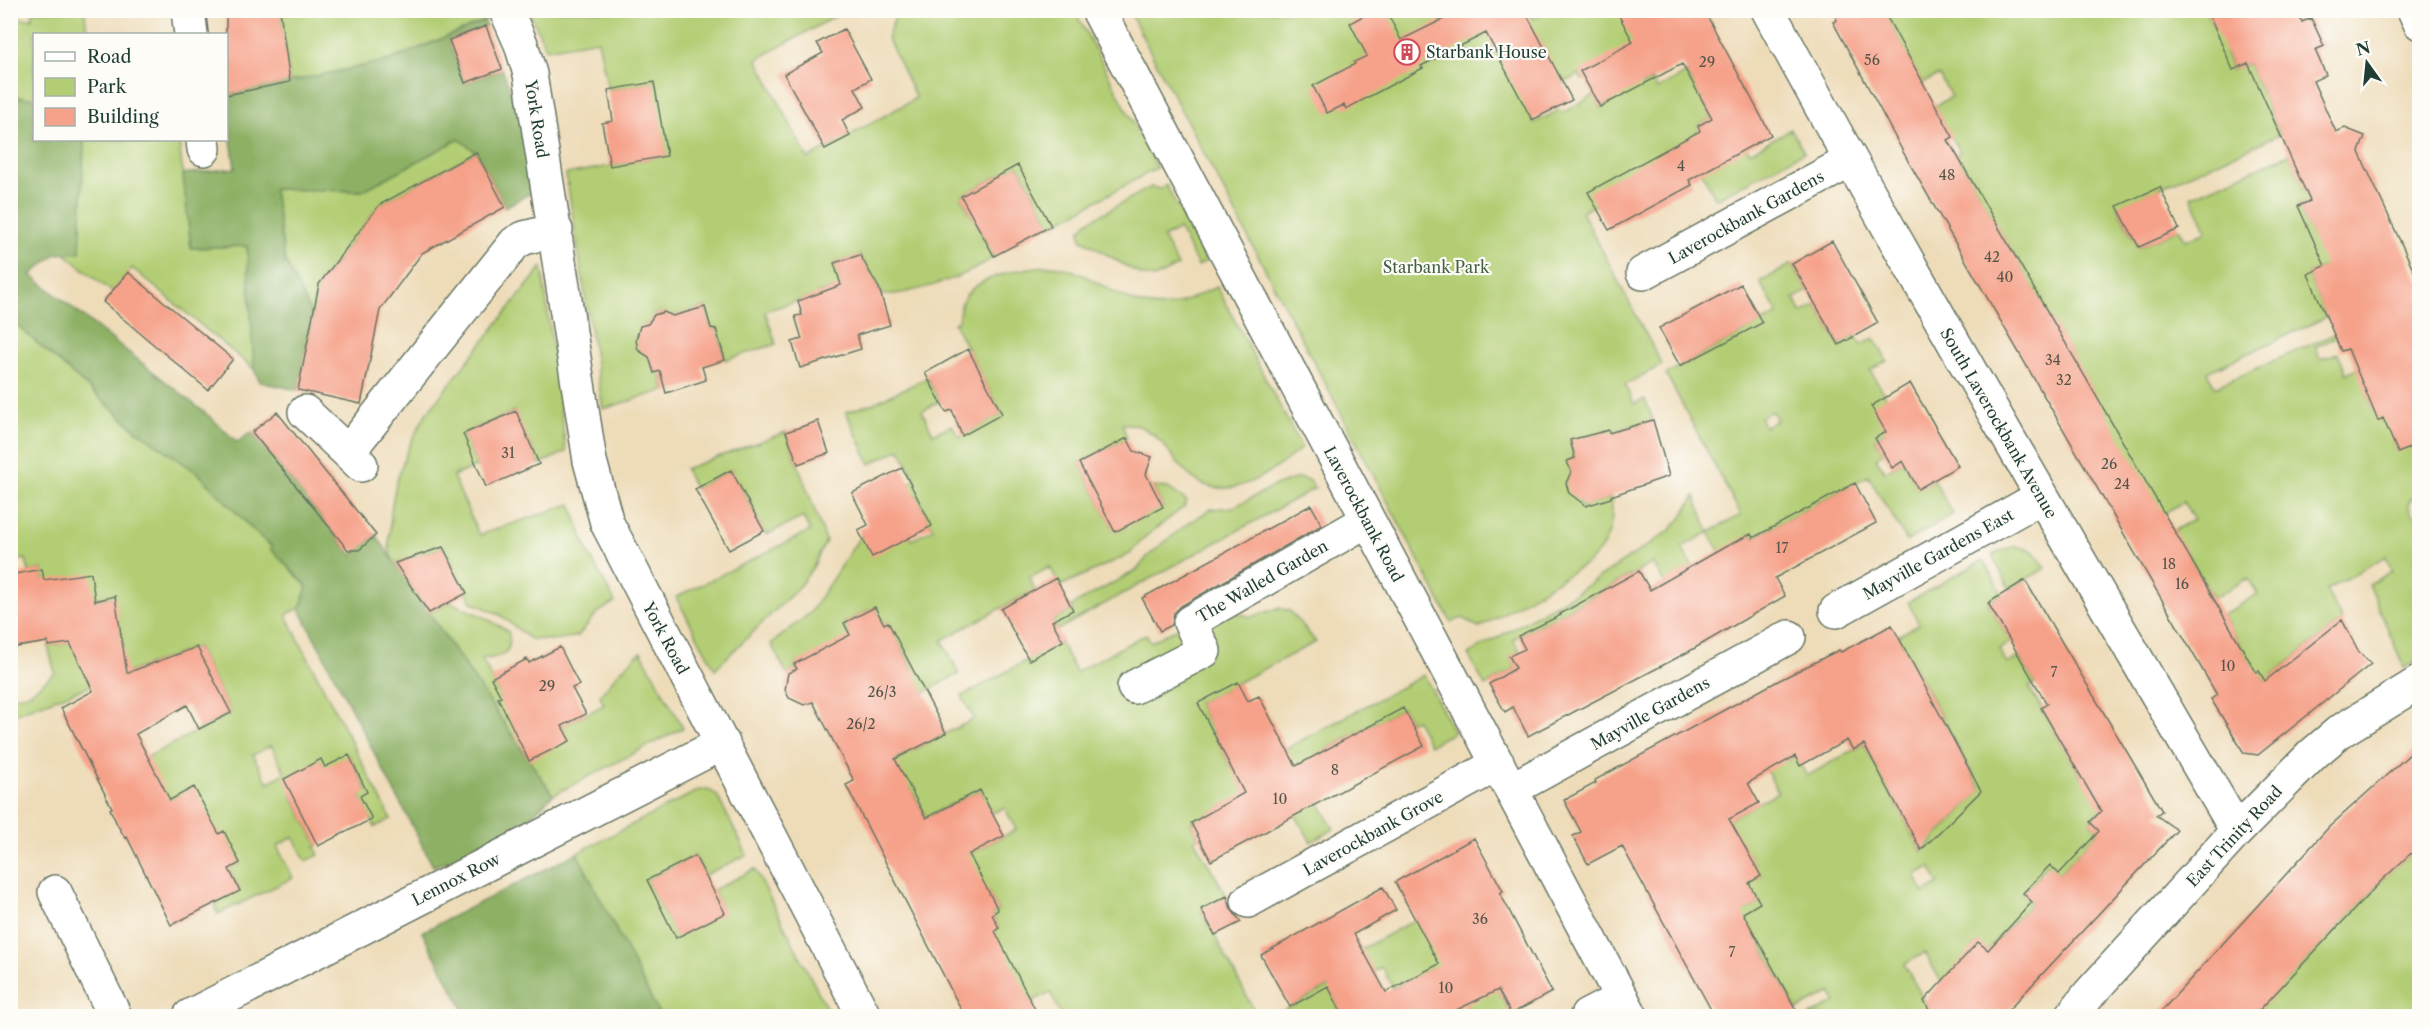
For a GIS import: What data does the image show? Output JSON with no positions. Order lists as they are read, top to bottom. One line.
{"streets":{"street":["York Road","Laverockbank Gardens","South Laverockbank Avenue","Laverockbank Road","Mayville Gardens East","The Walled Garden","Mayville Gardens","Laverockbank Grove","East Trinity Road","Lennox Row"]},"crossings":[["York Road","Lennox Row"],["Laverockbank Gardens","South Laverockbank Avenue"],["South Laverockbank Avenue","Mayville Gardens East"],["South Laverockbank Avenue","East Trinity Road"],["Laverockbank Road","The Walled Garden"],["Laverockbank Road","Mayville Gardens"],["Laverockbank Road","Laverockbank Grove"],["Mayville Gardens","Laverockbank Grove"]],"parks":["Starbank Park"],"places":{"building":["Starbank House"]},"house_numbers":["56","29","4","48","42","40","34","32","31","26","24","17","18","16","10","7","29","26/3","26/2","8","10","36","7","10"],"legend":["Road","Park","Building"],"north":"top"}
